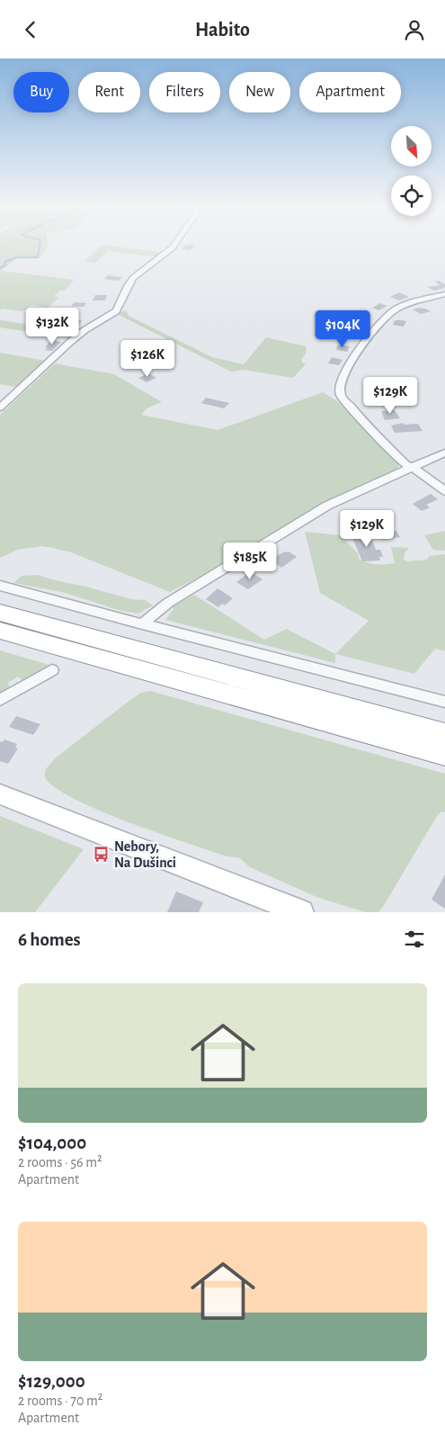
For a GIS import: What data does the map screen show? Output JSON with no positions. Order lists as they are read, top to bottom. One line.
{"places":{"bus stop":["Nebory, Na Dušinci"]},"north":"bottom right","page":{"header":"Habito","chip":["Buy","Rent","Filters","New","Apartment"],"price":["$132K","$104K","$126K","$129K","$129K","$185K"],"heading":"6 homes","list":[{"name":"$104,000","note":"2 rooms · 56 m² · Apartment"},{"name":"$129,000","note":"2 rooms · 70 m² · Apartment"}]}}
